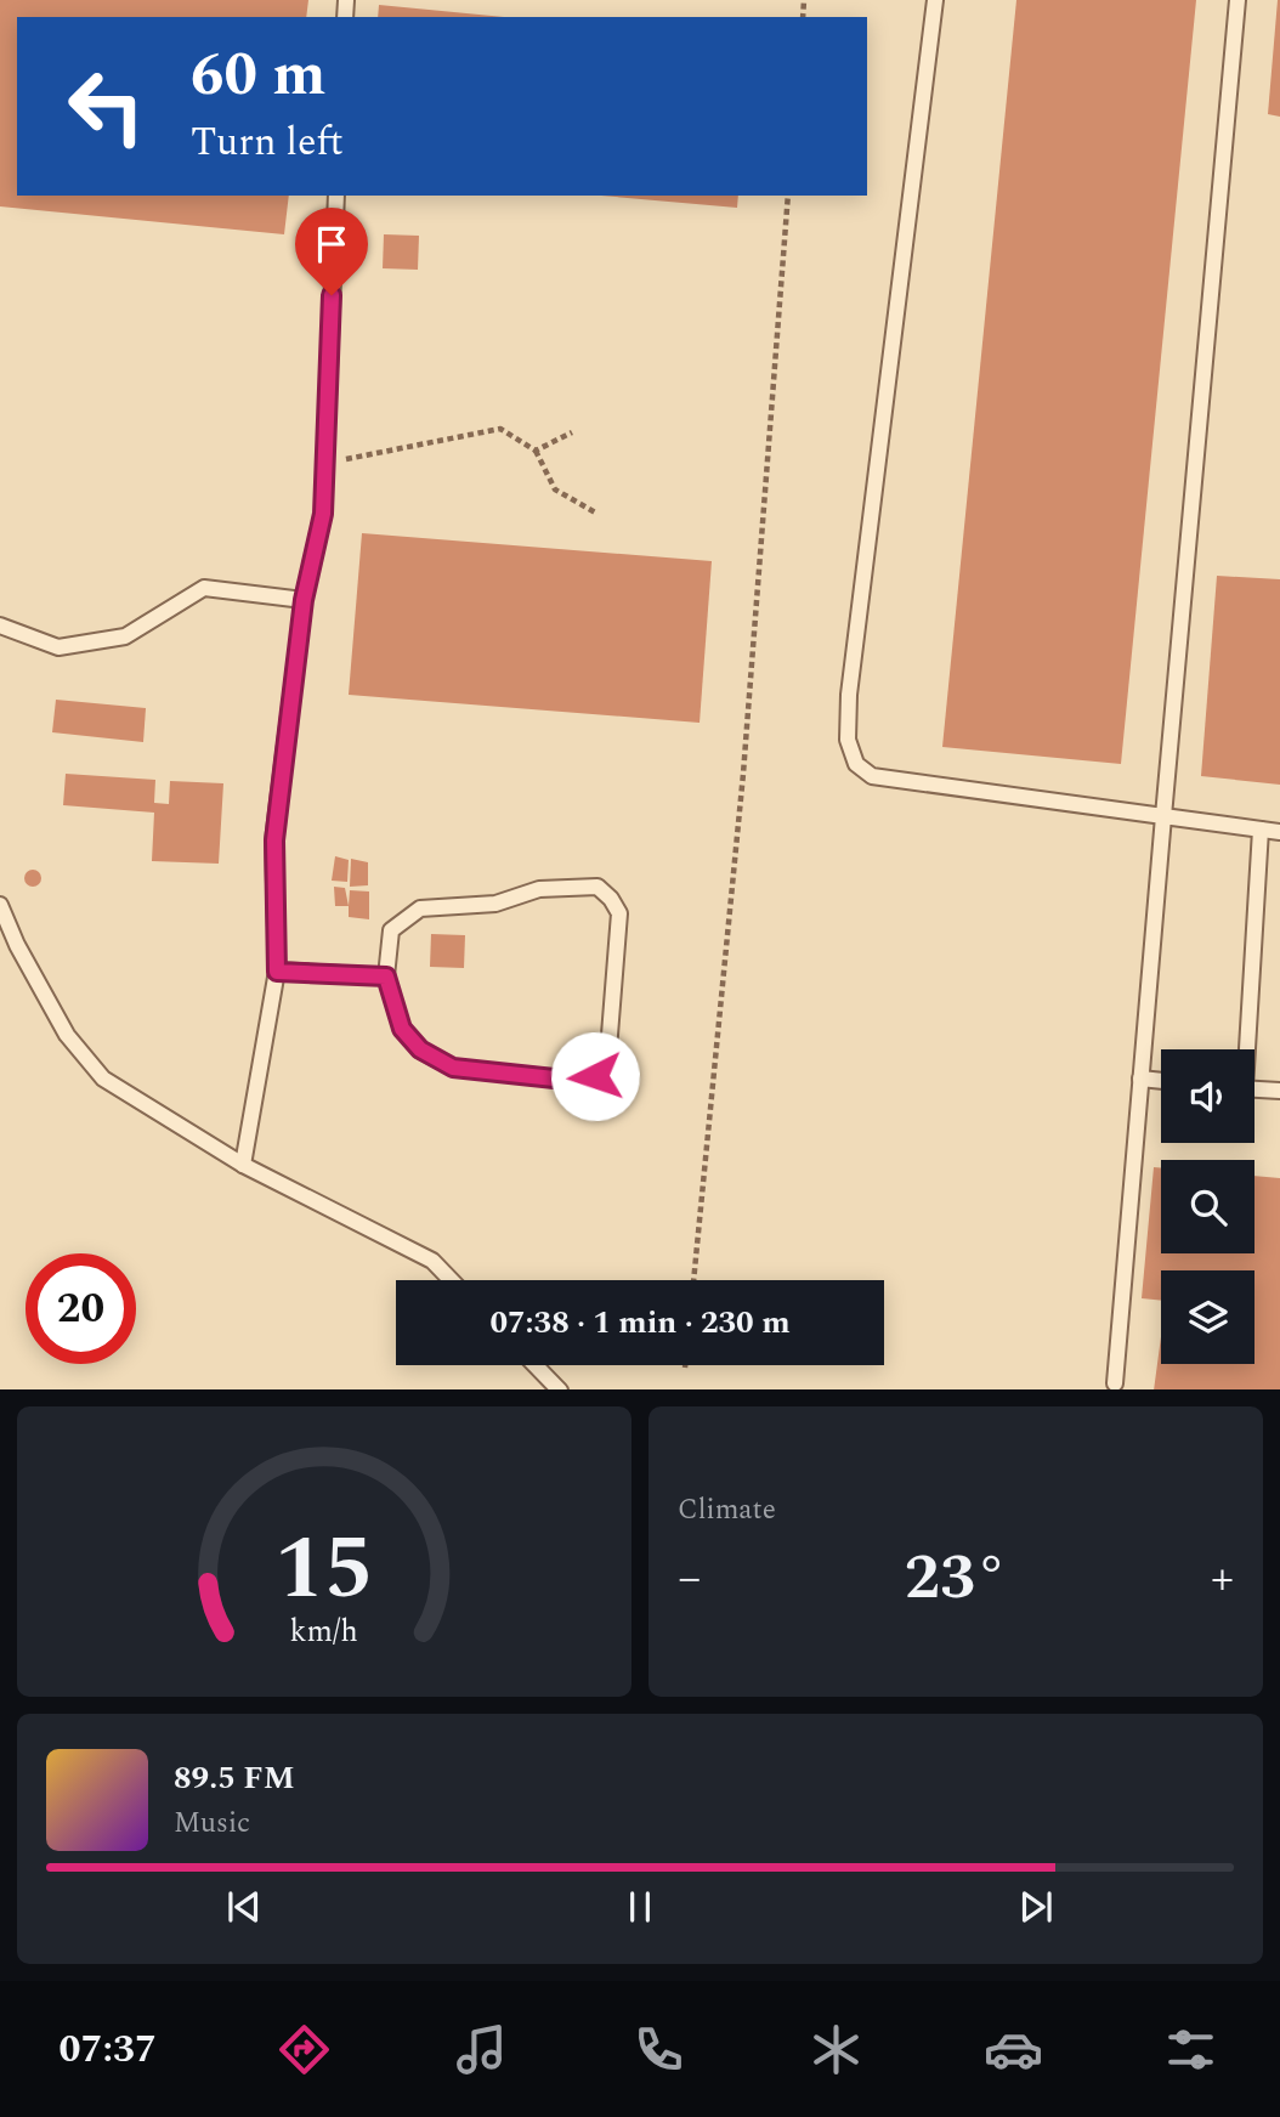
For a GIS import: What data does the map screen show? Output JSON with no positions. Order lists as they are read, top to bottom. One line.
{"page":{"turn":["60 m","Turn left"],"limit":"20","trip":"07:38 · 1 min · 230 m","tile":"Climate","heat":["−","23°","+"],"song":["89.5 FM","Music"],"tabs":"07:37","gauge":["15","km/h"]}}
